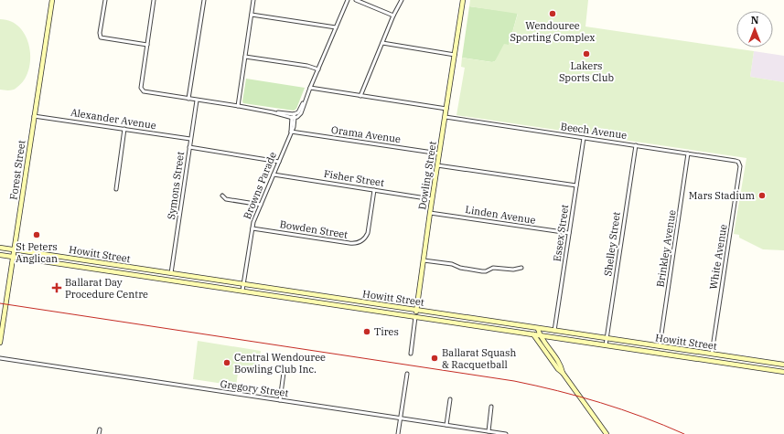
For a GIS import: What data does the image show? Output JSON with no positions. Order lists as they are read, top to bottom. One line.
{"streets":{"main road":["Forest Street","Dowling Street","Howitt Street"],"street":["Alexander Avenue","Beech Avenue","Orama Avenue","Fisher Street","Symons Street","Browns Parade","Linden Avenue","Bowden Street","Essex Street","Shelley Street","Brinkley Avenue","White Avenue","Gregory Street"]},"crossings":[["Alexander Avenue","Forest Street"],["Alexander Avenue","Symons Street"],["Beech Avenue","Dowling Street"],["Beech Avenue","Essex Street"],["Beech Avenue","Shelley Street"],["Beech Avenue","Brinkley Avenue"],["Beech Avenue","White Avenue"],["Orama Avenue","Dowling Street"],["Orama Avenue","Browns Parade"],["Forest Street","Howitt Street"],["Dowling Street","Fisher Street"],["Dowling Street","Linden Avenue"],["Dowling Street","Howitt Street"],["Fisher Street","Browns Parade"],["Fisher Street","Bowden Street"],["Symons Street","Howitt Street"],["Browns Parade","Bowden Street"],["Browns Parade","Howitt Street"],["Linden Avenue","Essex Street"],["Essex Street","Howitt Street"],["Shelley Street","Howitt Street"],["Brinkley Avenue","Howitt Street"],["Howitt Street","White Avenue"]],"places":{"other":["Wendouree Sporting Complex","Lakers Sports Club","Mars Stadium","St Peters Anglican","Tires","Ballarat Squash & Racquetball","Central Wendouree Bowling Club Inc."],"health":["Ballarat Day Procedure Centre"]},"north":"top"}
